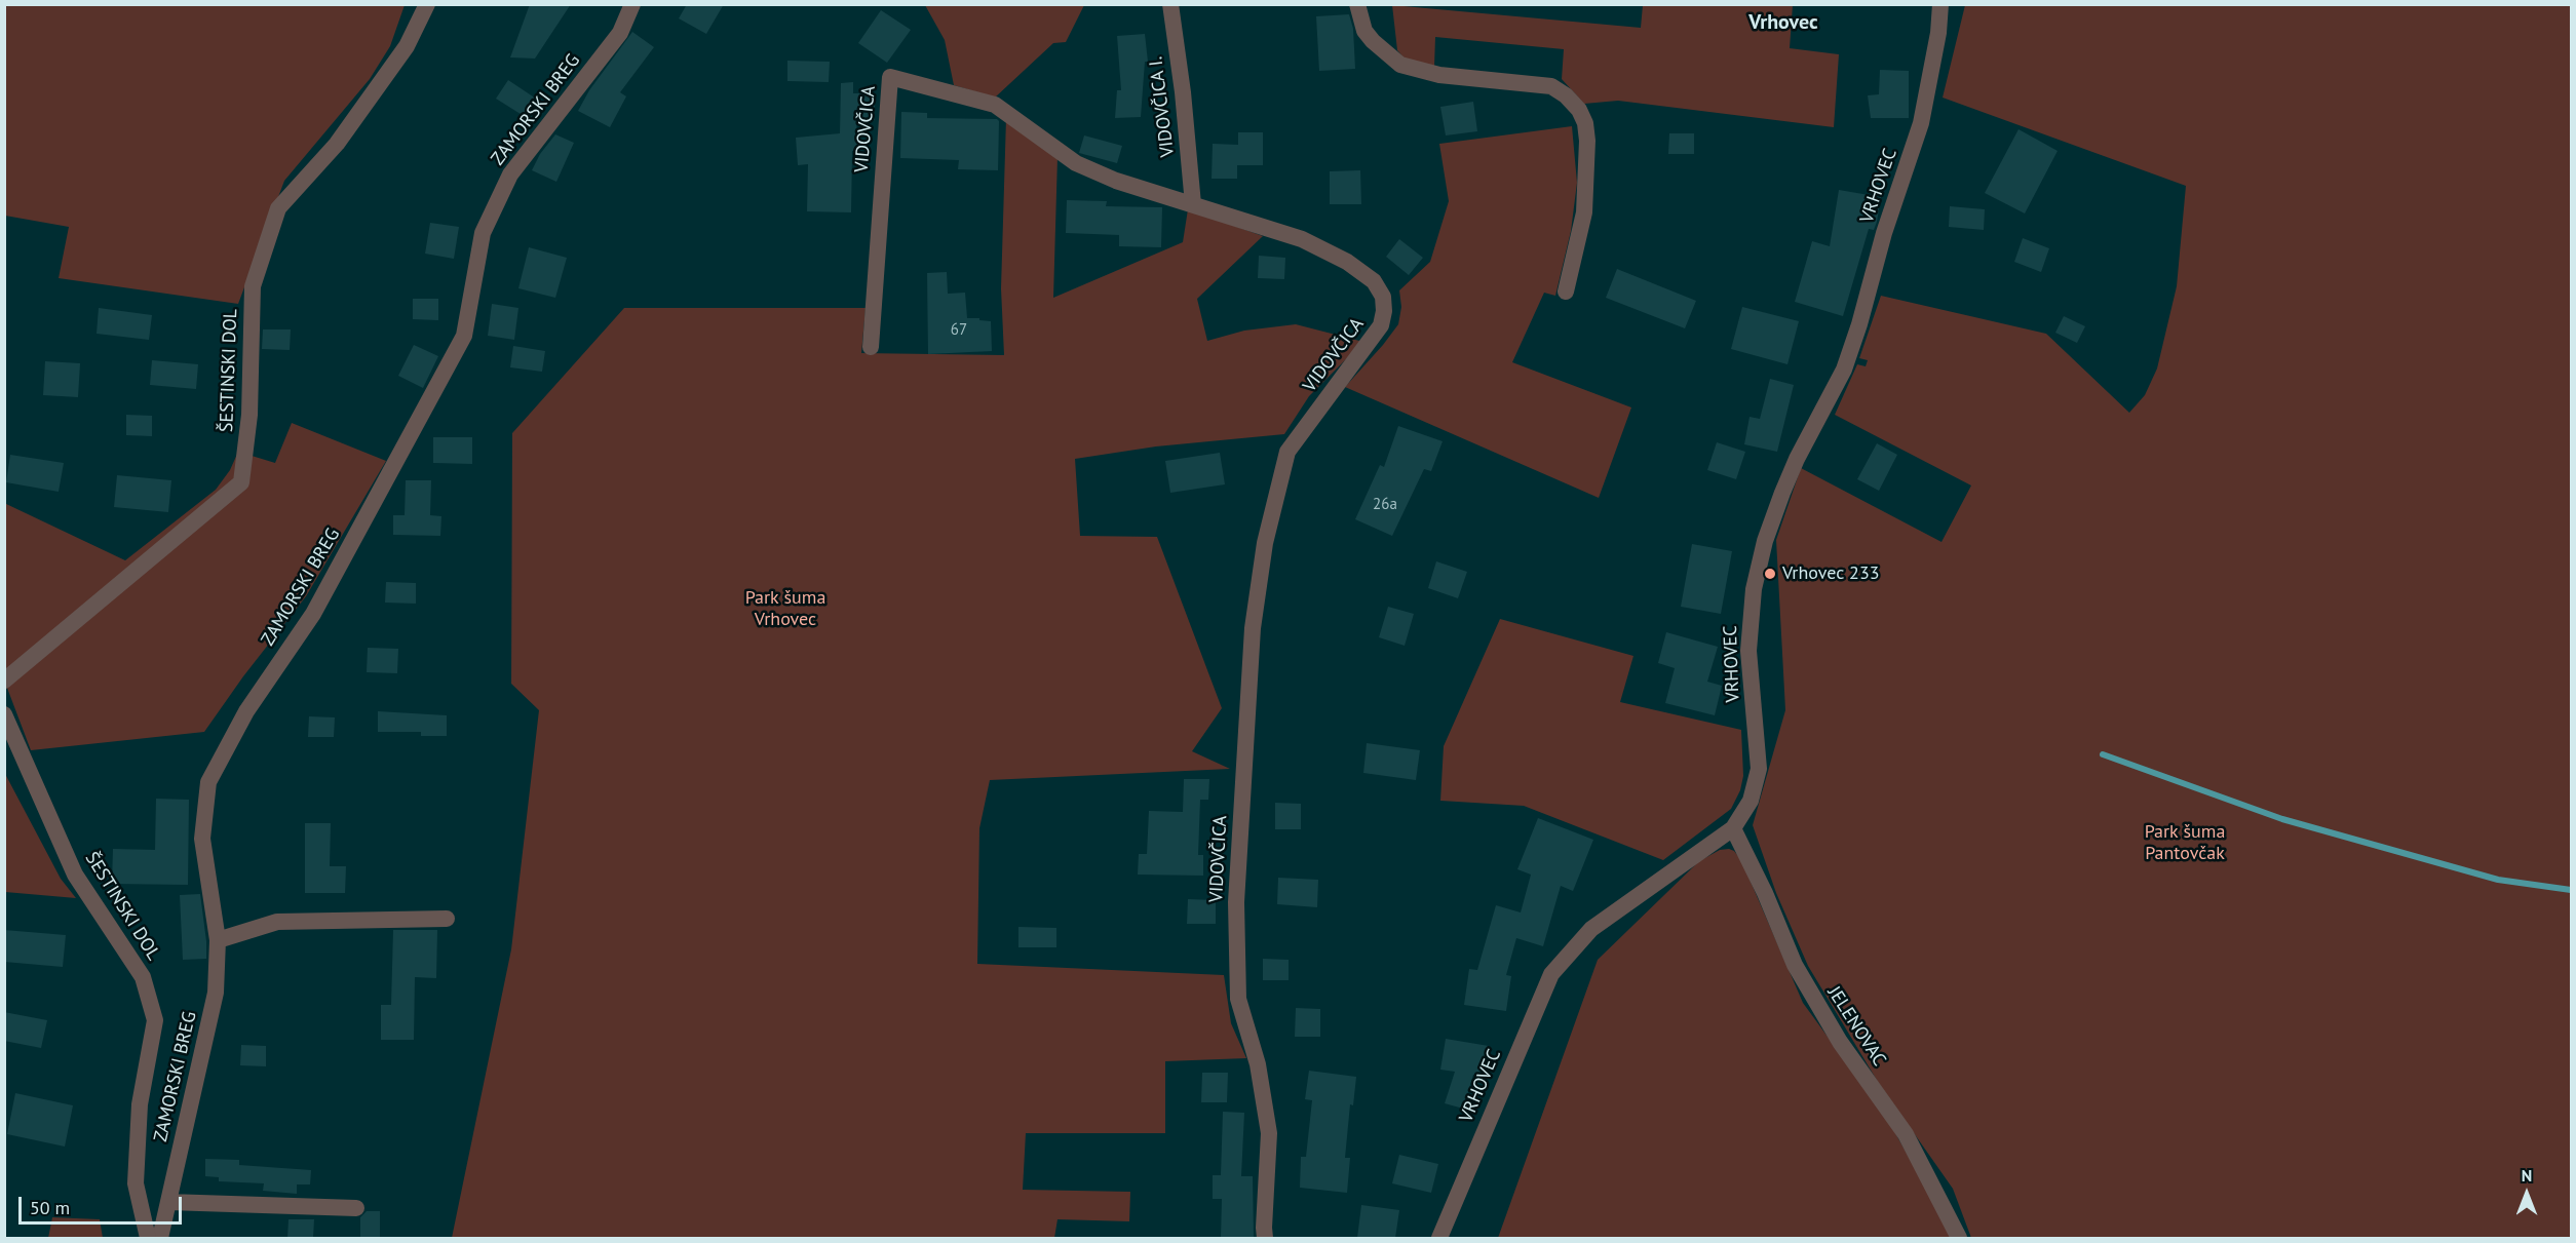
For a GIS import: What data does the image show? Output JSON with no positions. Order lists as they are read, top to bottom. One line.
{"streets":{"street":["VIDOVČICA I.","ZAMORSKI BREG","VIDOVČICA","VRHOVEC","ŠESTINSKI DOL","JELENOVAC"]},"crossings":[["VIDOVČICA I.","VIDOVČICA"],["VRHOVEC","JELENOVAC"]],"districts":["Vrhovec"],"parks":["Park šuma Vrhovec","Park šuma Pantovčak"],"places":["Vrhovec 233"],"house_numbers":["67","26a"],"scale_bar":"50 m","north":"top"}
